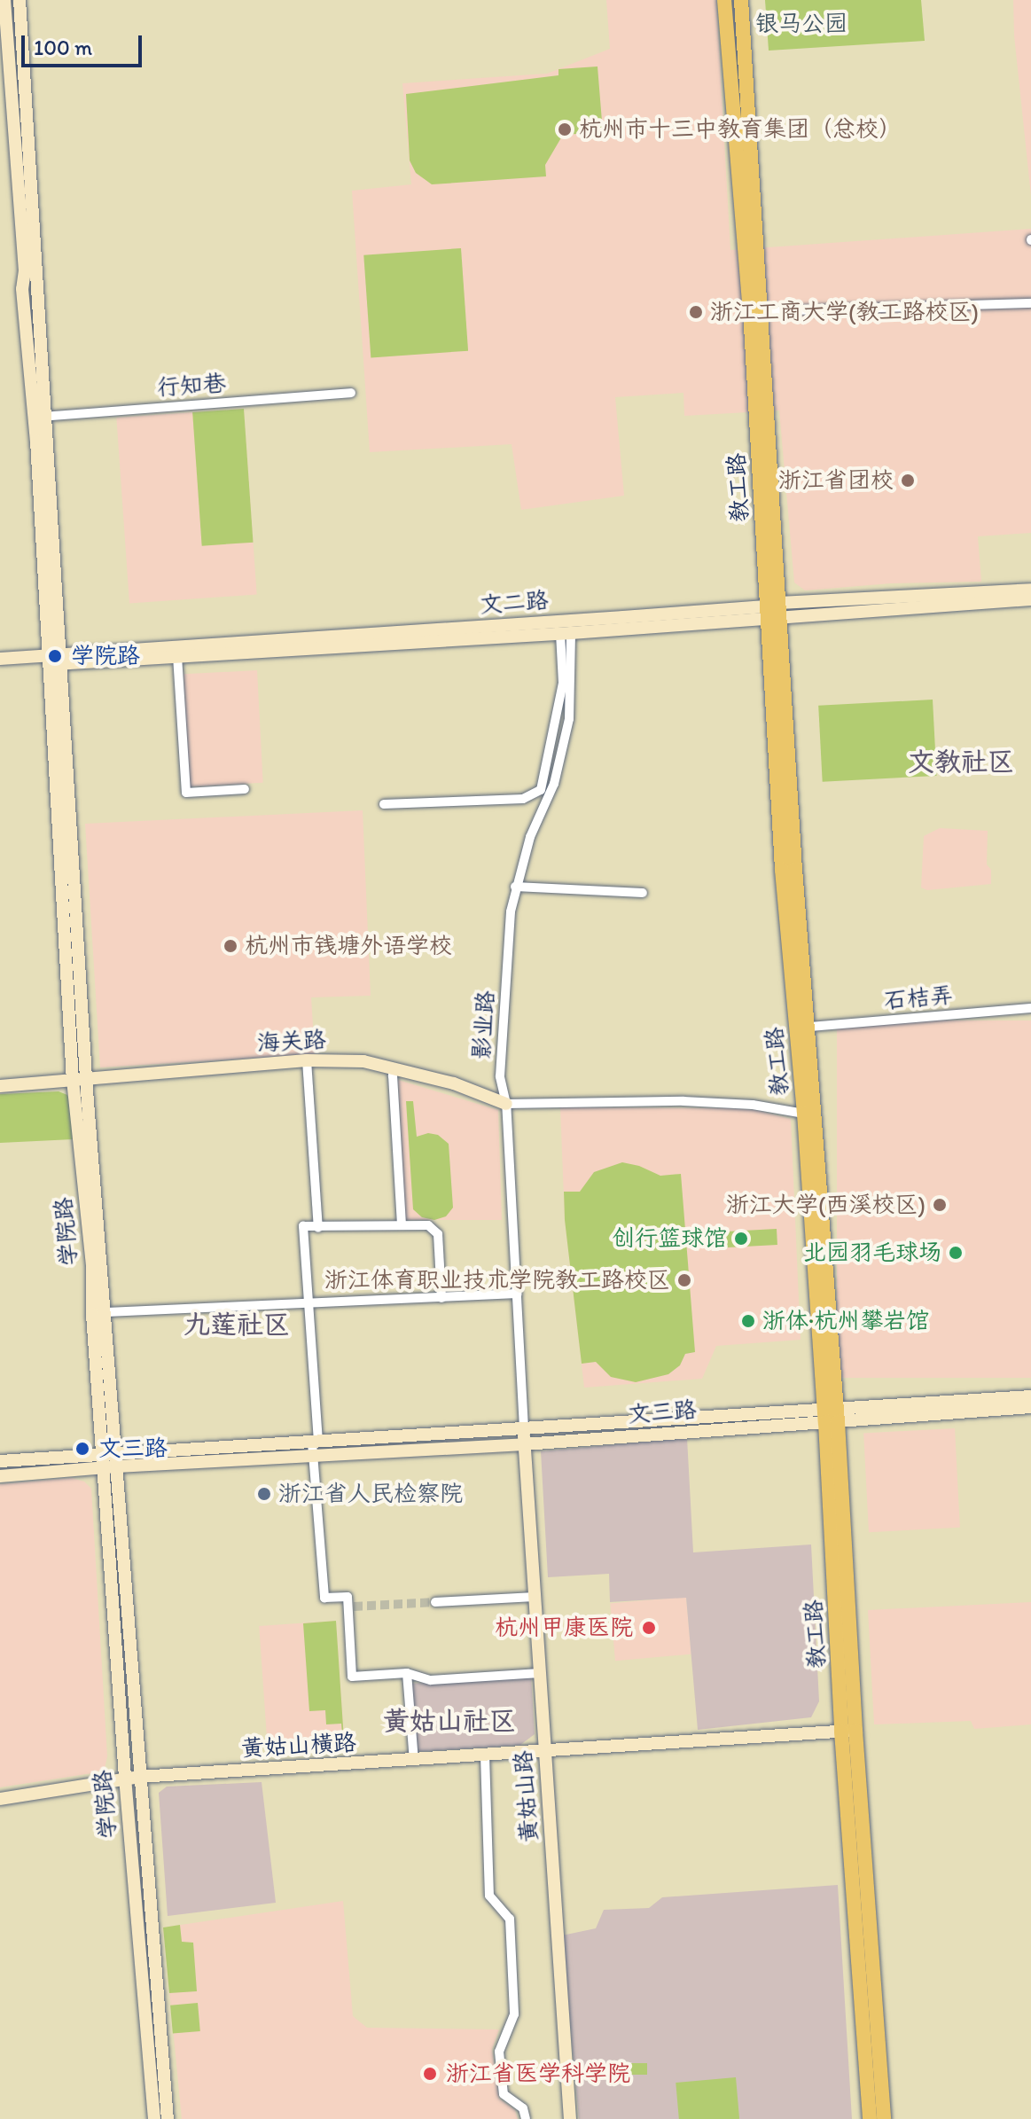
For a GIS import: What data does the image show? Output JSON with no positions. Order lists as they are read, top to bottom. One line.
{"streets":{"main road":["教工路","文二路","海关路","学院路","文三路","黄姑山横路","黄姑山路"],"street":["行知巷","石桔弄","影业路"]},"crossings":[["行知巷","学院路"],["教工路","文二路"],["教工路","石桔弄"],["教工路","文三路"],["教工路","黄姑山横路"],["文二路","影业路"],["文二路","学院路"],["影业路","海关路"],["影业路","文三路"],["影业路","黄姑山路"],["海关路","学院路"],["学院路","文三路"],["学院路","黄姑山横路"],["文三路","黄姑山路"],["黄姑山横路","黄姑山路"]],"districts":["文教社区","九莲社区","黄姑山社区"],"parks":["银马公园"],"places":["杭州市十三中教育集团（总校）","浙江工商大学(教工路校区)","浙江省团校","学院路","杭州市钱塘外语学校","浙江大学(西溪校区)","创行篮球馆","北园羽毛球场","浙江体育职业技术学院教工路校区","浙体·杭州攀岩馆","文三路","浙江省人民检察院","杭州甲康医院","浙江省医学科学院"],"scale_bar":"100 m"}
